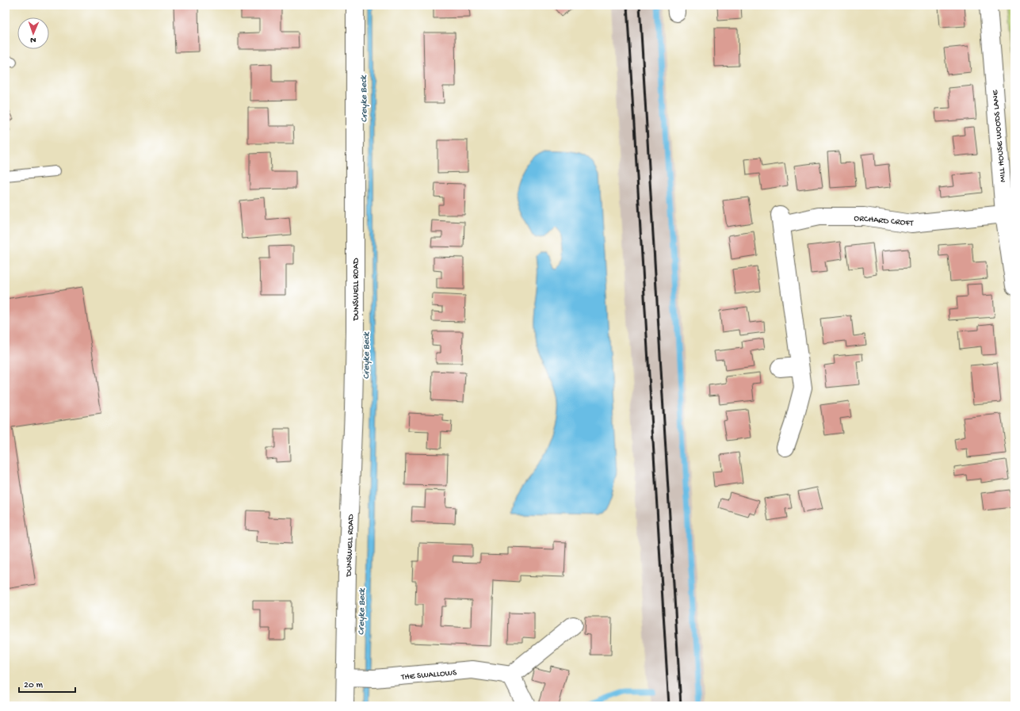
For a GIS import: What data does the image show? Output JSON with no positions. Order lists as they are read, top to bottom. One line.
{"streets":{"street":["MILL HOUSE WOODS LANE","ORCHARD CROFT","DUNSWELL ROAD","THE SWALLOWS"]},"crossings":[["MILL HOUSE WOODS LANE","ORCHARD CROFT"],["DUNSWELL ROAD","THE SWALLOWS"]],"water":["Creyke Beck"],"scale_bar":"20 m","north":"bottom"}
